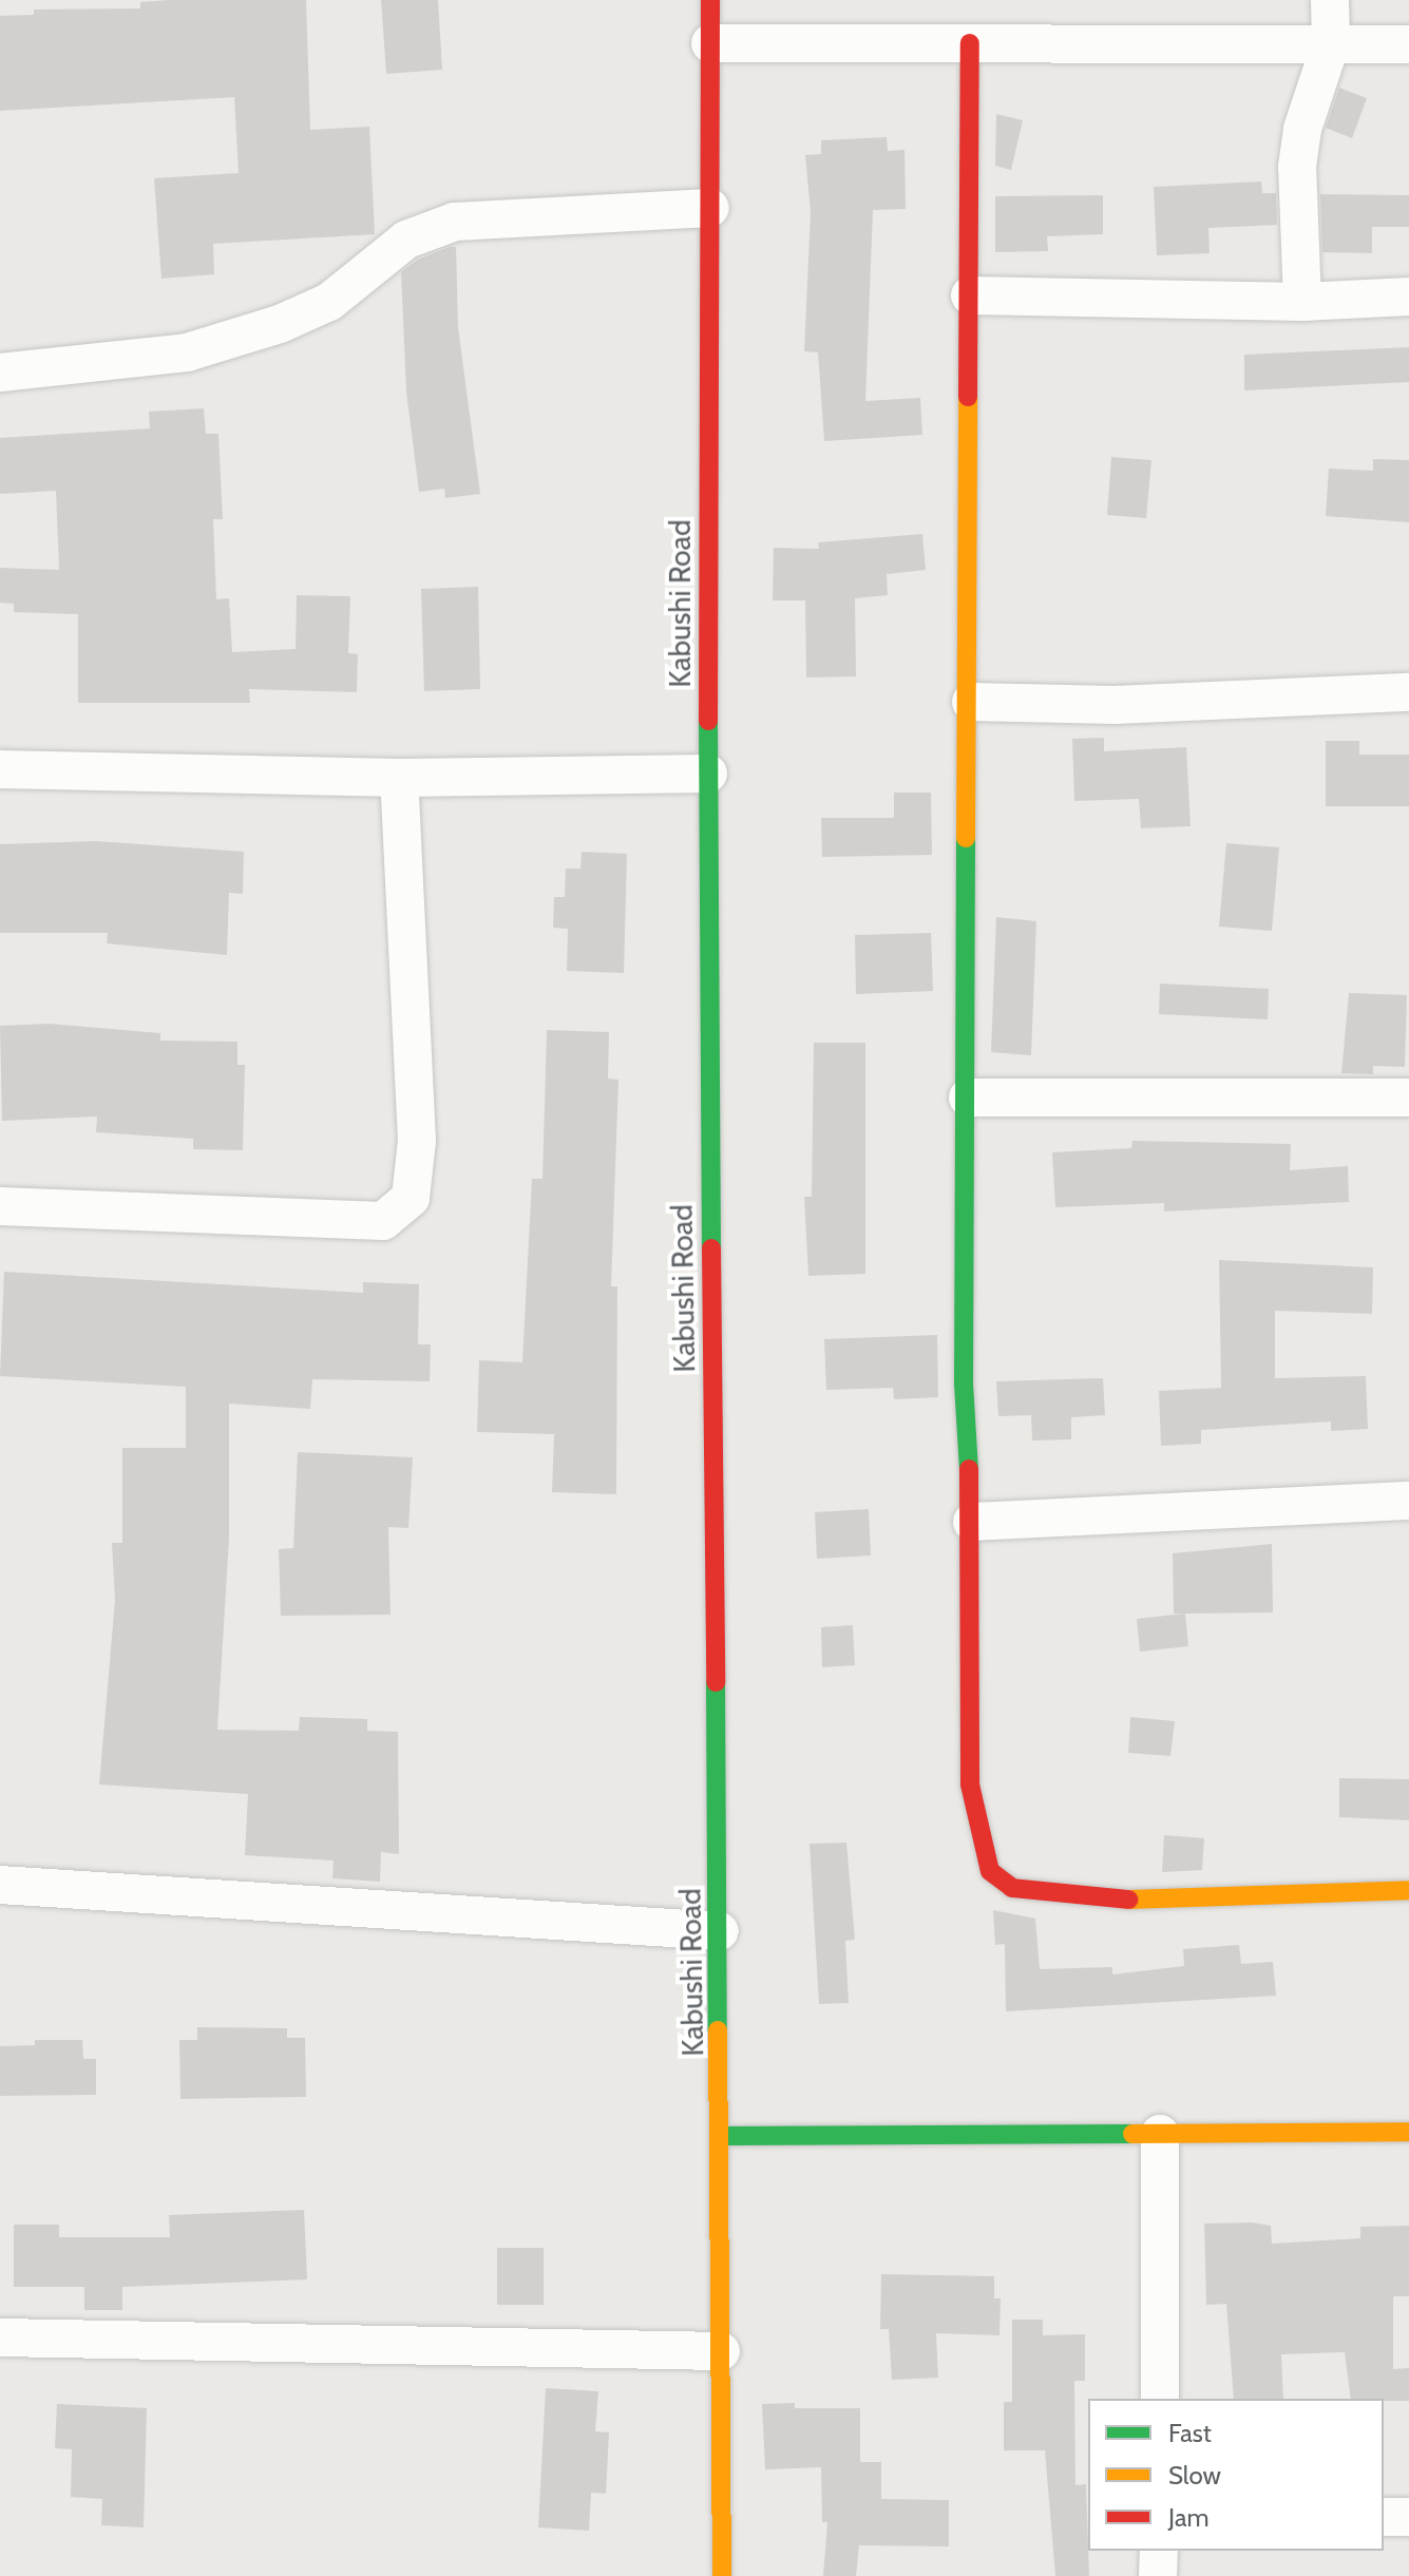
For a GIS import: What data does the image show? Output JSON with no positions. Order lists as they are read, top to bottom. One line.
{"streets":{"street":["Kabushi Road"]},"legend":["Fast","Slow","Jam"]}
